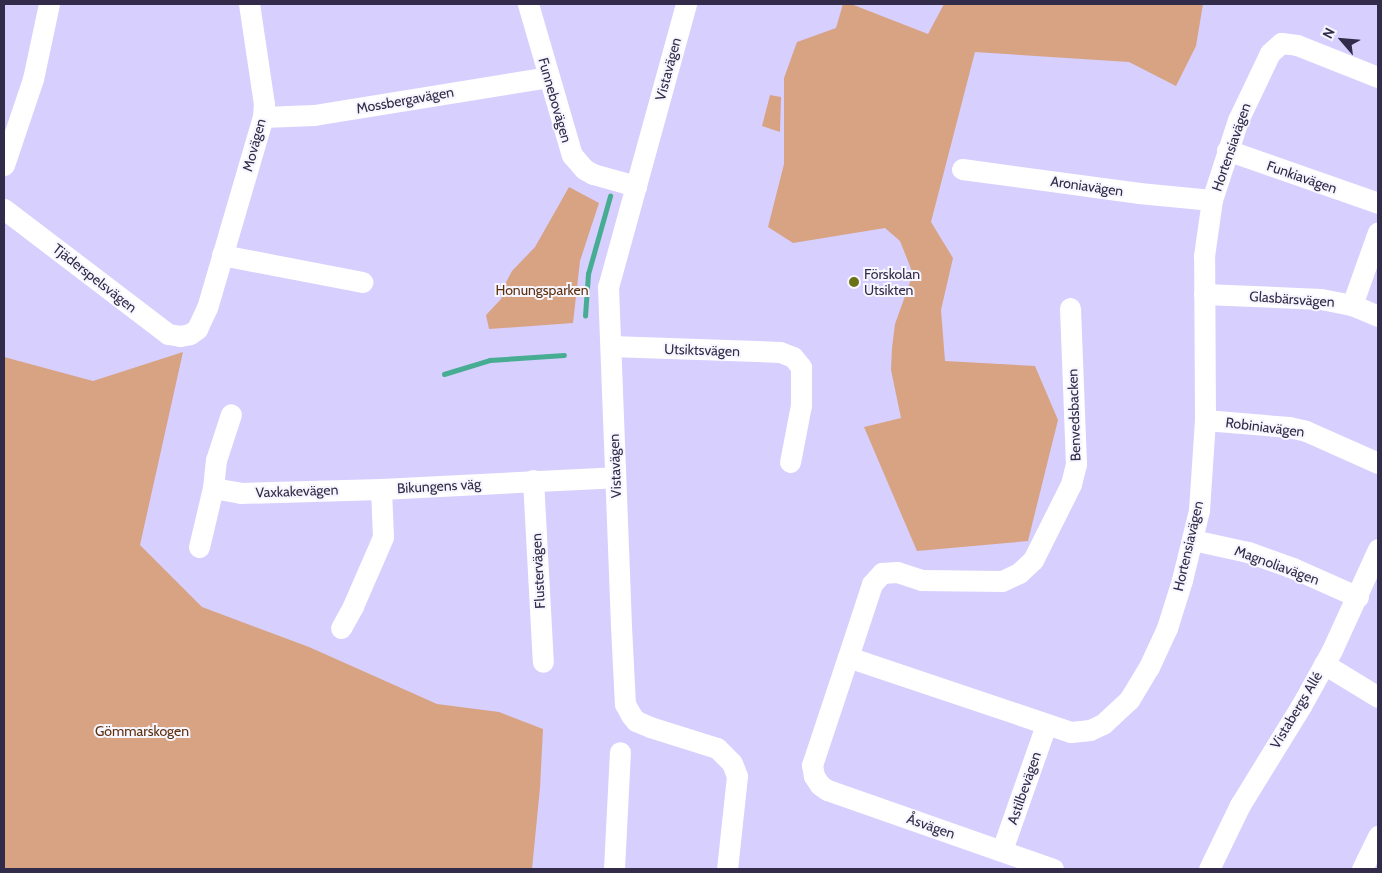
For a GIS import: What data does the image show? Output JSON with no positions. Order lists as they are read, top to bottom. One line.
{"streets":{"street":["Vistavägen","Mossbergavägen","Funnebovägen","Movägen","Hortensiavägen","Funkiavägen","Aroniavägen","Tjäderspelsvägen","Glasbärsvägen","Utsiktsvägen","Benvedsbacken","Robiniavägen","Bikungens väg","Vaxkakevägen","Magnoliavägen","Flustervägen","Vistabergs Allé","Astilbevägen","Åsvägen"]},"crossings":[["Vistavägen","Funnebovägen"],["Vistavägen","Utsiktsvägen"],["Vistavägen","Bikungens väg"],["Mossbergavägen","Funnebovägen"],["Mossbergavägen","Movägen"],["Movägen","Tjäderspelsvägen"],["Hortensiavägen","Funkiavägen"],["Hortensiavägen","Aroniavägen"],["Hortensiavägen","Glasbärsvägen"],["Hortensiavägen","Benvedsbacken"],["Hortensiavägen","Robiniavägen"],["Hortensiavägen","Magnoliavägen"],["Hortensiavägen","Astilbevägen"],["Hortensiavägen","Åsvägen"],["Benvedsbacken","Åsvägen"],["Bikungens väg","Vaxkakevägen"],["Bikungens väg","Flustervägen"],["Magnoliavägen","Vistabergs Allé"],["Astilbevägen","Åsvägen"]],"parks":["Honungsparken","Gömmarskogen"],"places":["Förskolan Utsikten"],"north":"top left"}
